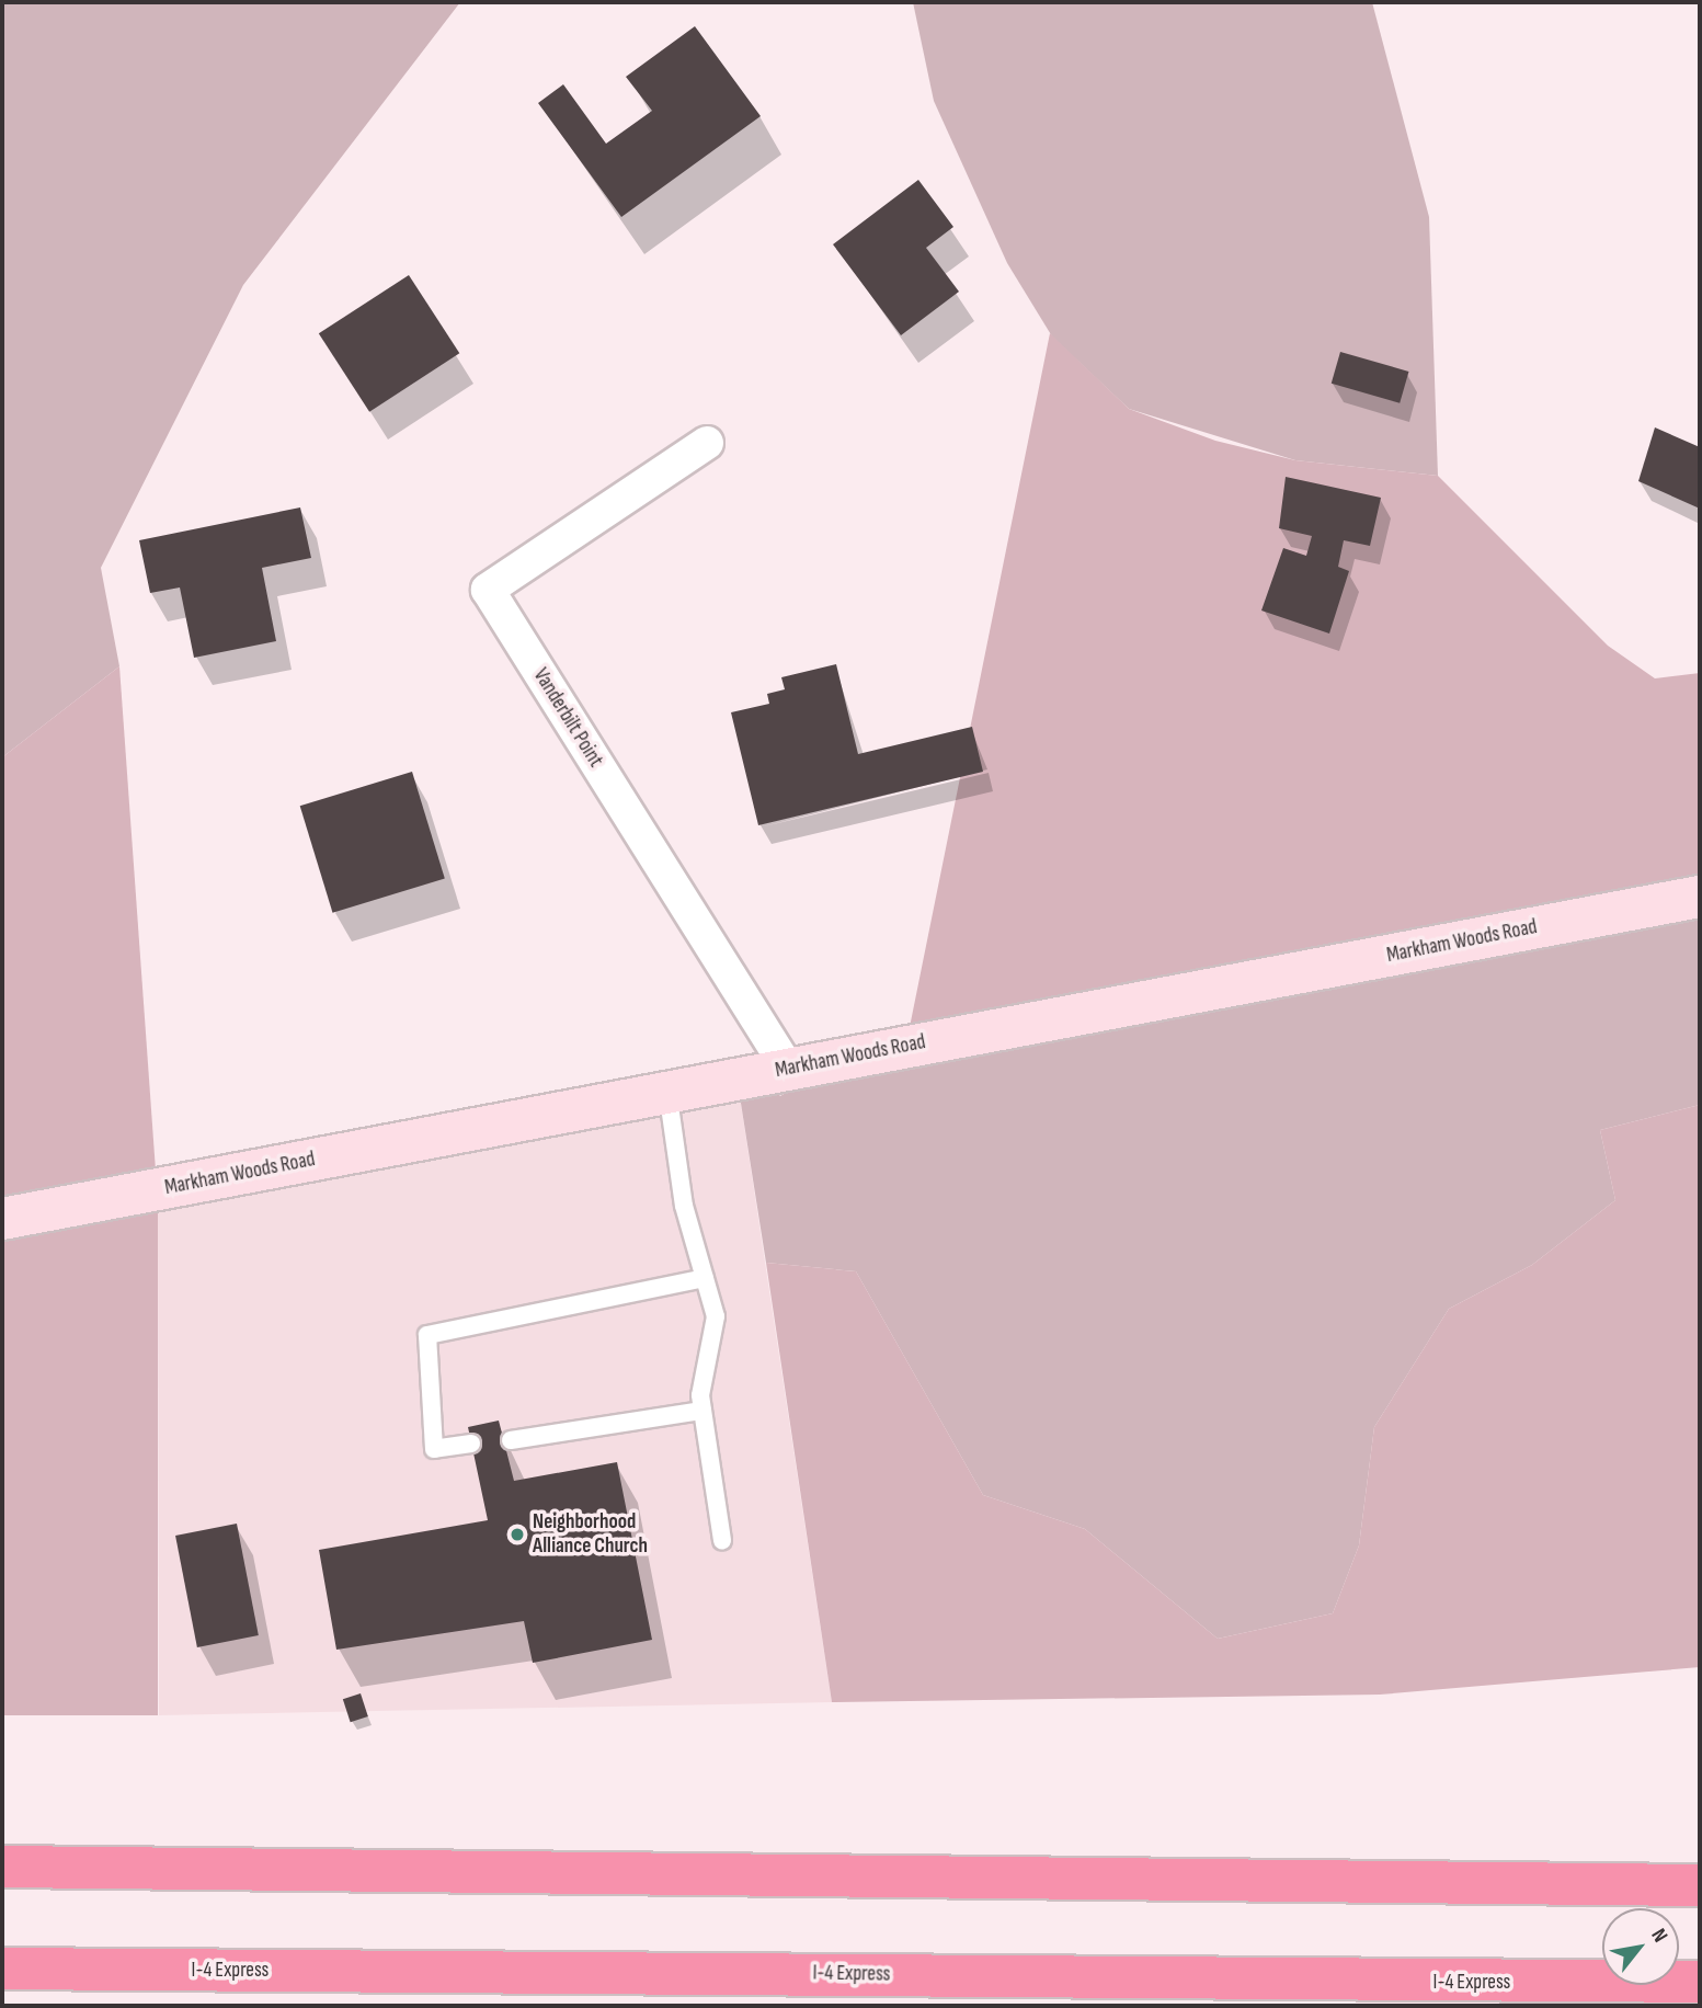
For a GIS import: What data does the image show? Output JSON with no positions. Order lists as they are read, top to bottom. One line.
{"streets":{"highway":["I-4 Express"],"main road":["Markham Woods Road"],"street":["Vanderbilt Point"]},"crossings":[["Vanderbilt Point","Markham Woods Road"]],"places":["Neighborhood Alliance Church"],"north":"top right"}
